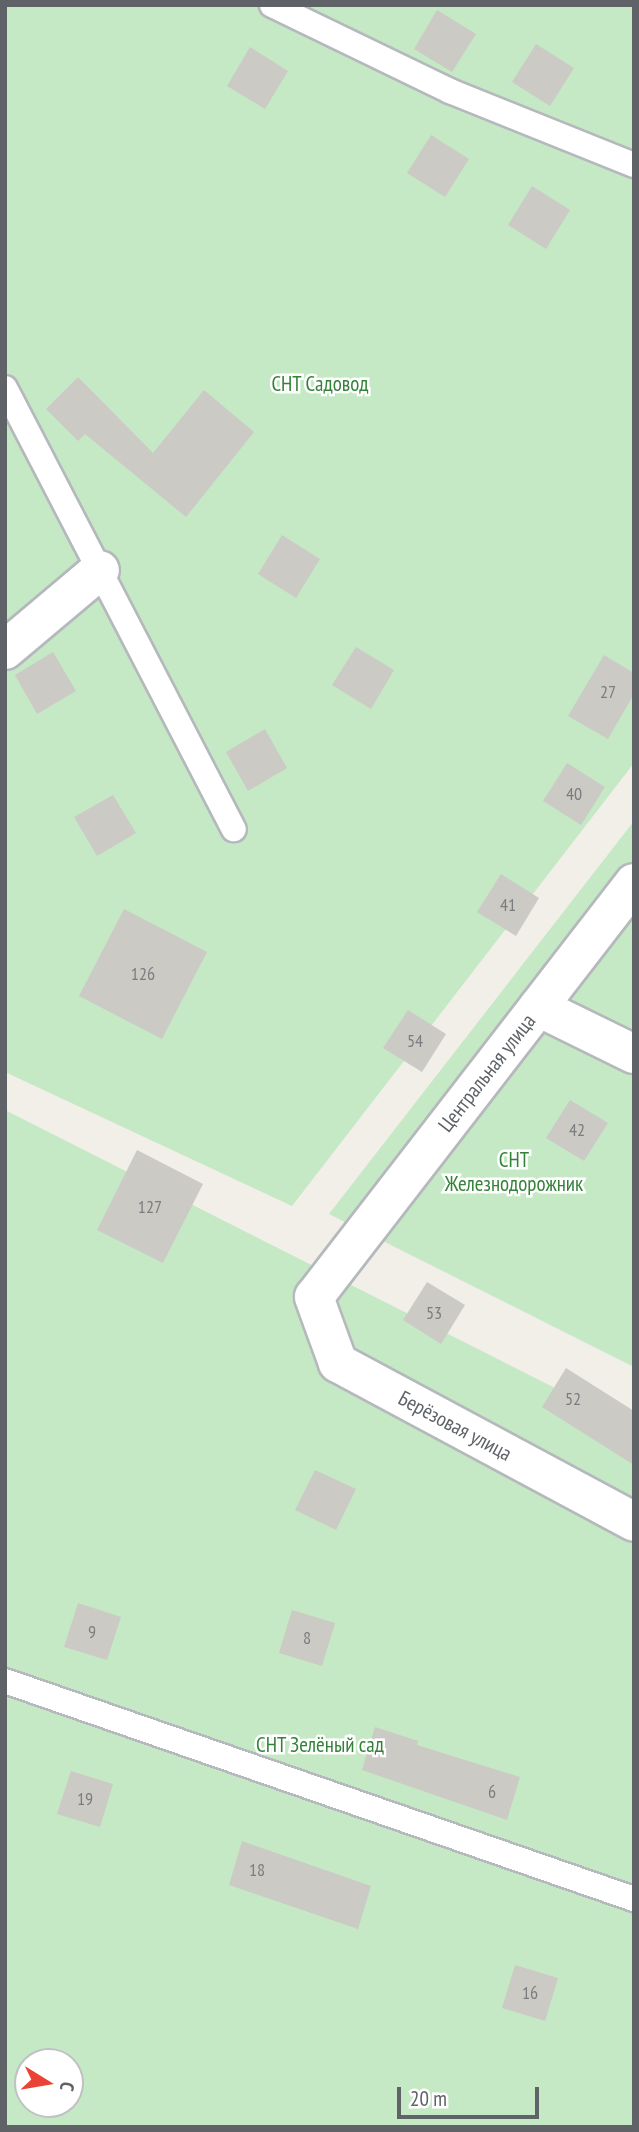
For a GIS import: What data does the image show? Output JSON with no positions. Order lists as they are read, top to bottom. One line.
{"streets":{"street":["Центральная улица","Берёзовая улица"]},"crossings":[["Центральная улица","Берёзовая улица"]],"parks":["СНТ Садовод","СНТ Железнодорожник","СНТ Зелёный сад"],"house_numbers":["27","40","41","126","54","42","127","53","52","9","8","6","19","18","16"],"scale_bar":"20 m","north":"right"}
